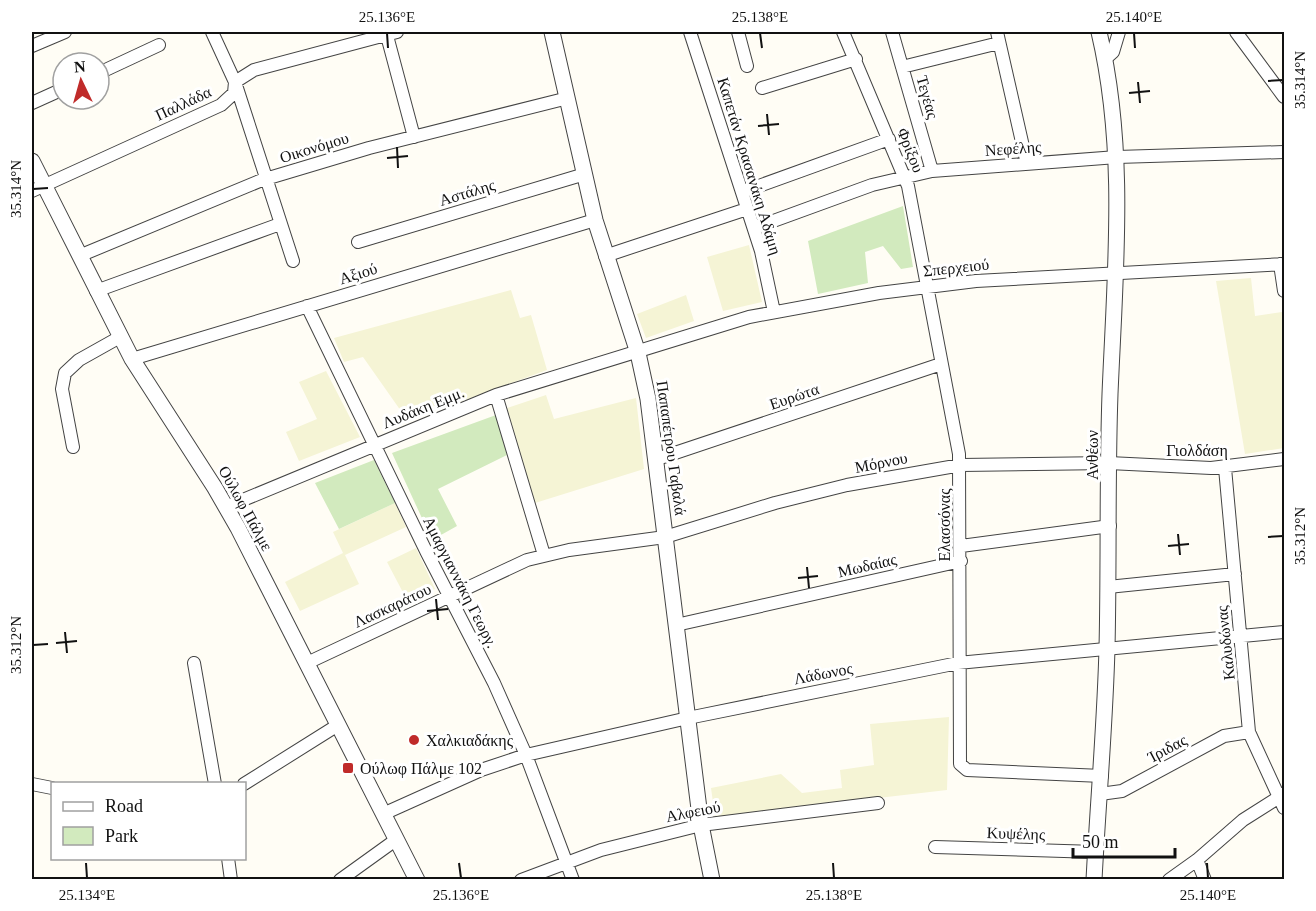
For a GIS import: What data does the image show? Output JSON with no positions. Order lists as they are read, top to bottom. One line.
{"streets":{"street":["Τεγέας","Παλλάδα","Οικονόμου","Νεφέλης","Φρίξου","Καπετάν Κρασανάκη Αδάμη","Αστάλης","Σπερχειού","Αξιού","Ευρώτα","Λυδάκη Εμμ.","Παπαπέτρου Γαβαλά","Γιολδάση","Ανθέων","Μόρνου","Ούλωφ Πάλμε","Ελασσόνας","Μωδαίας","Αμαργιαννάκη Γεωργ.","Λασκαράτου","Καλυδώνας","Λάδωνος","Ίριδας","Αλφειού","Κυψέλης"]},"crossings":[["Τεγέας","Νεφέλης"],["Παλλάδα","Ούλωφ Πάλμε"],["Οικονόμου","Παπαπέτρου Γαβαλά"],["Οικονόμου","Ούλωφ Πάλμε"],["Νεφέλης","Φρίξου"],["Νεφέλης","Καπετάν Κρασανάκη Αδάμη"],["Νεφέλης","Ανθέων"],["Φρίξου","Σπερχειού"],["Φρίξου","Ελασσόνας"],["Καπετάν Κρασανάκη Αδάμη","Σπερχειού"],["Αστάλης","Παπαπέτρου Γαβαλά"],["Σπερχειού","Λυδάκη Εμμ."],["Σπερχειού","Παπαπέτρου Γαβαλά"],["Σπερχειού","Ανθέων"],["Σπερχειού","Ελασσόνας"],["Αξιού","Παπαπέτρου Γαβαλά"],["Αξιού","Ούλωφ Πάλμε"],["Αξιού","Αμαργιαννάκη Γεωργ."],["Ευρώτα","Παπαπέτρου Γαβαλά"],["Ευρώτα","Ελασσόνας"],["Λυδάκη Εμμ.","Παπαπέτρου Γαβαλά"],["Λυδάκη Εμμ.","Ούλωφ Πάλμε"],["Λυδάκη Εμμ.","Αμαργιαννάκη Γεωργ."],["Παπαπέτρου Γαβαλά","Μόρνου"],["Παπαπέτρου Γαβαλά","Μωδαίας"],["Παπαπέτρου Γαβαλά","Λασκαράτου"],["Παπαπέτρου Γαβαλά","Λάδωνος"],["Παπαπέτρου Γαβαλά","Αλφειού"],["Γιολδάση","Ανθέων"],["Γιολδάση","Μόρνου"],["Γιολδάση","Καλυδώνας"],["Ανθέων","Μόρνου"],["Ανθέων","Ελασσόνας"],["Ανθέων","Λάδωνος"],["Ανθέων","Ίριδας"],["Ανθέων","Κυψέλης"],["Μόρνου","Ελασσόνας"],["Μόρνου","Λασκαράτου"],["Ούλωφ Πάλμε","Λασκαράτου"],["Ούλωφ Πάλμε","Λάδωνος"],["Ελασσόνας","Μωδαίας"],["Ελασσόνας","Λάδωνος"],["Αμαργιαννάκη Γεωργ.","Λασκαράτου"],["Αμαργιαννάκη Γεωργ.","Λάδωνος"],["Αμαργιαννάκη Γεωργ.","Αλφειού"],["Καλυδώνας","Λάδωνος"],["Καλυδώνας","Ίριδας"]],"places":{"other":["Χαλκιαδάκης"],"transit":["Ούλωφ Πάλμε 102"]},"legend":["Road","Park"],"scale_bar":"50 m","north":"top","coordinates":["25.136°E","25.138°E","25.140°E","35.314°N","35.312°N","25.134°E"]}
